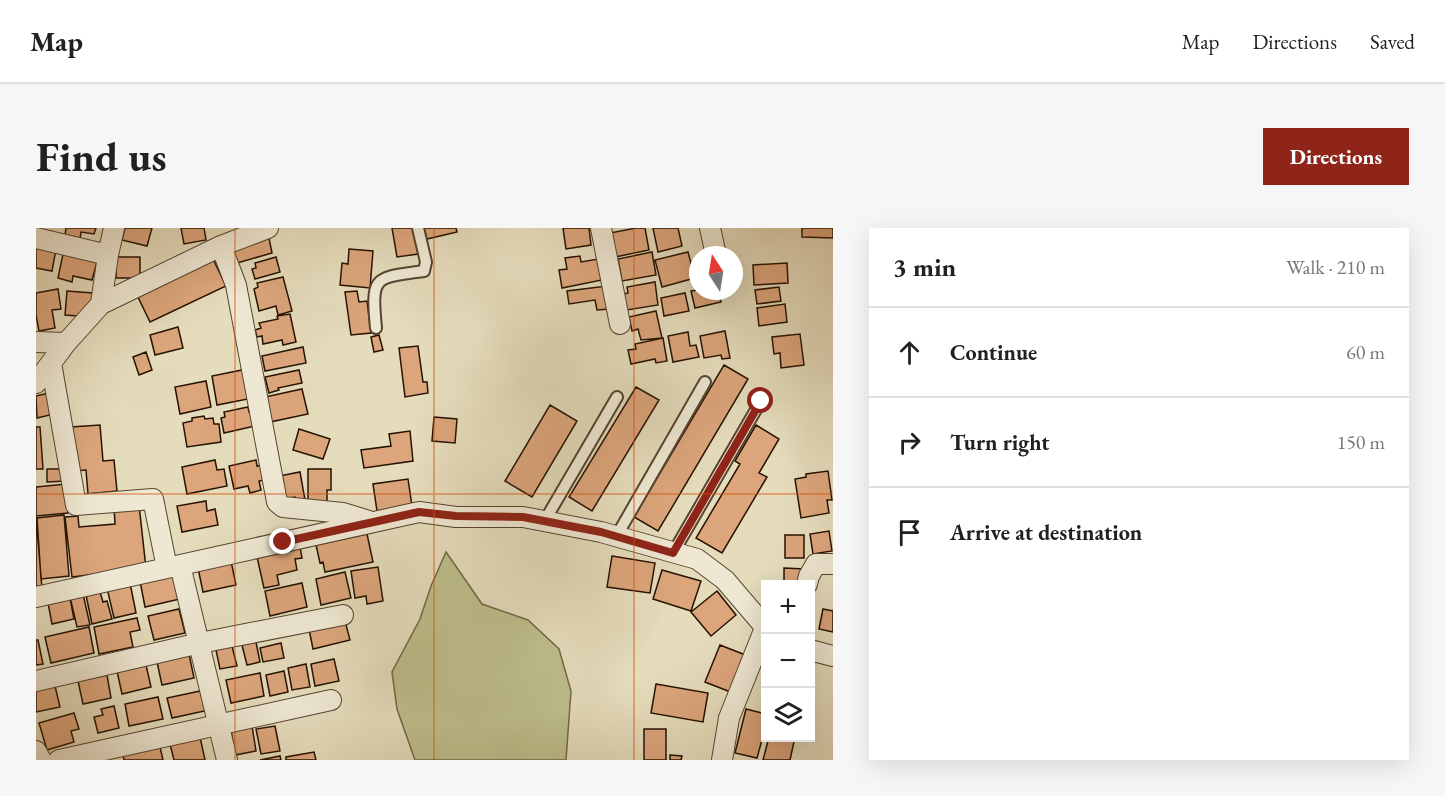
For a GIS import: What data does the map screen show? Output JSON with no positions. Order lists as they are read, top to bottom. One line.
{"north":"top","page":{"header":"Map","nav":["Map","Directions","Saved"],"buttons":"Directions","title":"Find us","heading":["3 min","Walk · 210 m"],"list":[["Continue","60 m"],["Turn right","150 m"],"Arrive at destination"],"map_buttons":["+","−"]}}
